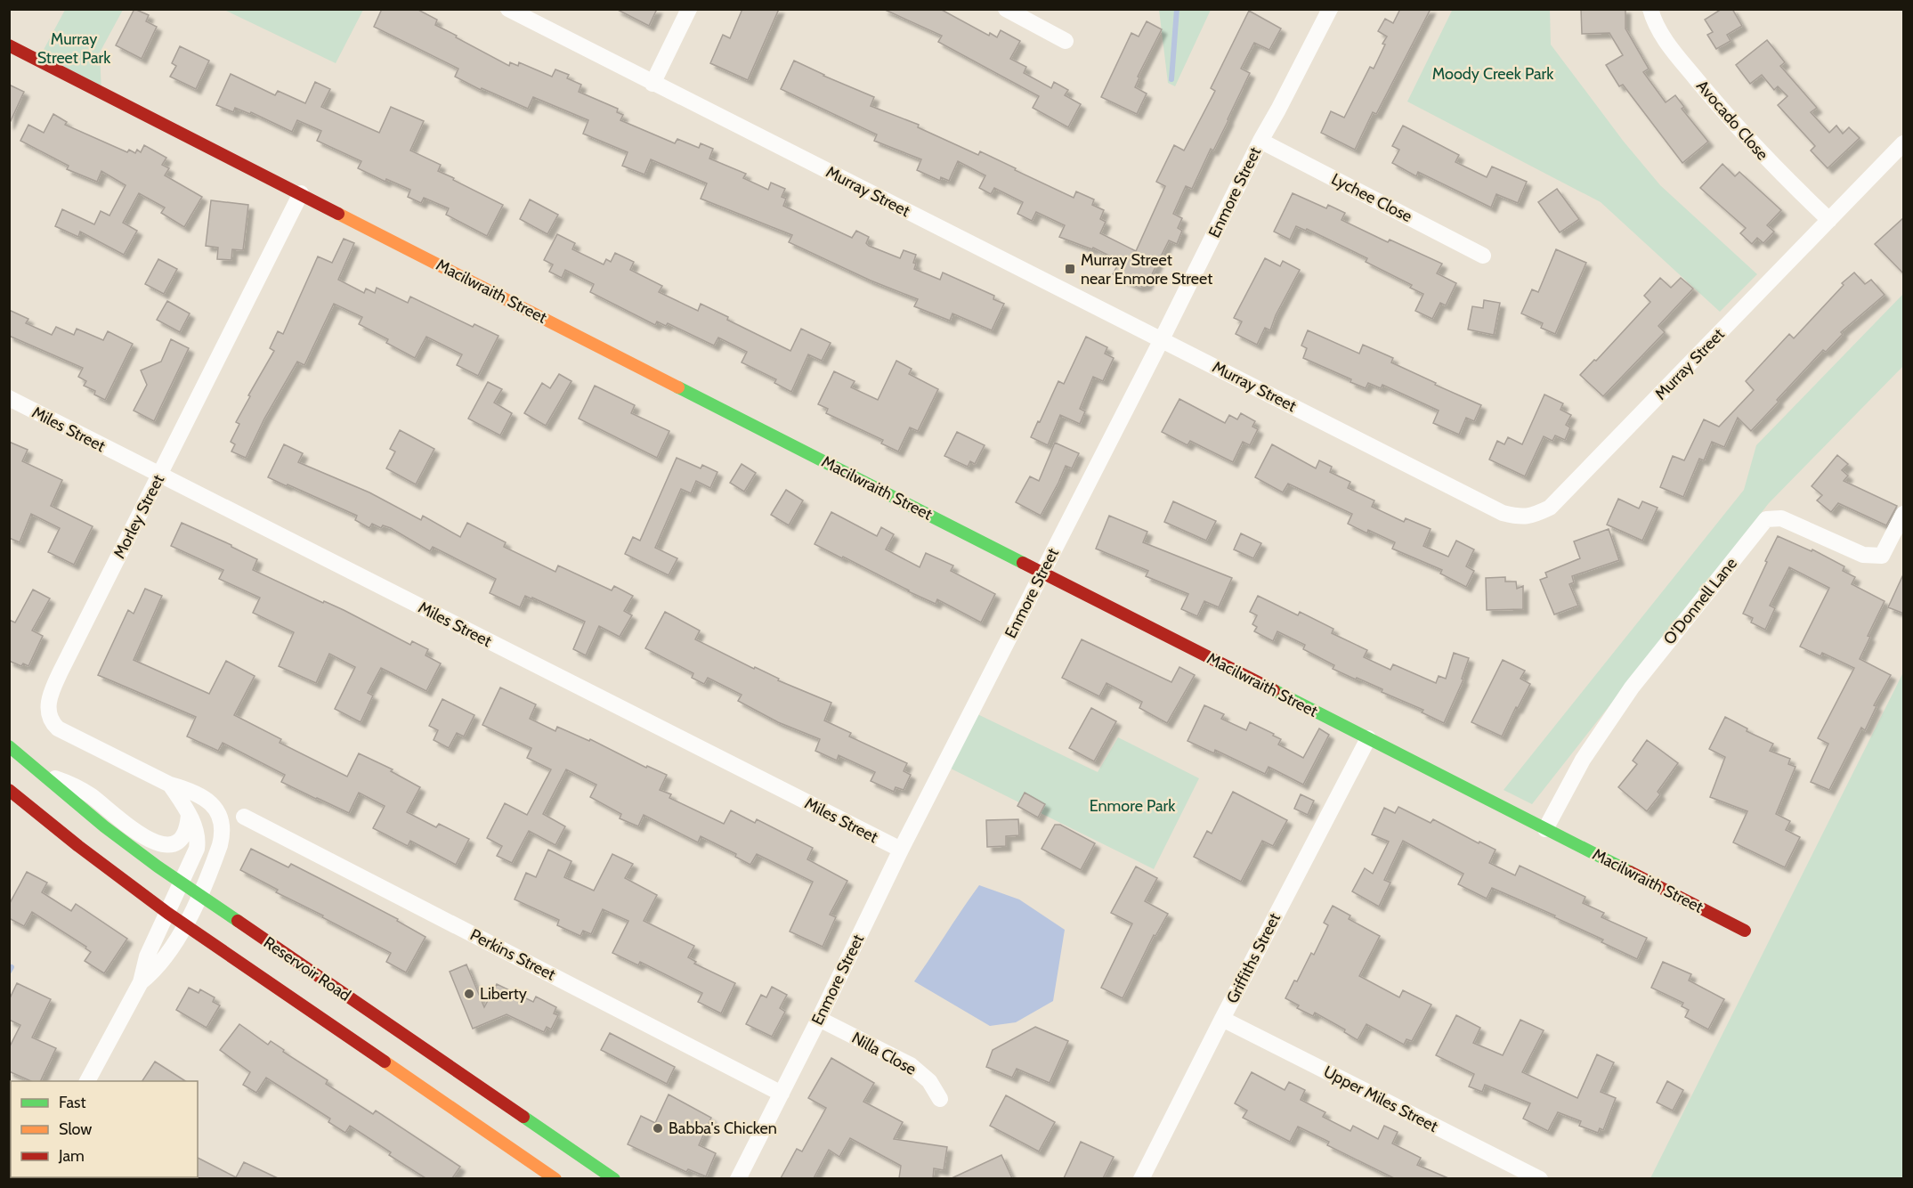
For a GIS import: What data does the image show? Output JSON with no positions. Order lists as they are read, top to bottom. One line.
{"streets":{"street":["Avocado Close","Murray Street","Enmore Street","Lychee Close","Macilwraith Street","Miles Street","Morley Street","O'Donnell Lane","Perkins Street","Griffiths Street","Reservoir Road","Nilla Close","Upper Miles Street"]},"crossings":[["Avocado Close","Murray Street"],["Murray Street","Enmore Street"],["Enmore Street","Lychee Close"],["Enmore Street","Macilwraith Street"],["Enmore Street","Miles Street"],["Enmore Street","Perkins Street"],["Enmore Street","Nilla Close"],["Macilwraith Street","Morley Street"],["Macilwraith Street","O'Donnell Lane"],["Macilwraith Street","Griffiths Street"],["Miles Street","Morley Street"],["Morley Street","Reservoir Road"],["Griffiths Street","Upper Miles Street"]],"parks":["Murray Street Park","Moody Creek Park","Enmore Park"],"places":{"transit":["Murray Street near Enmore Street"],"other":["Liberty","Babba's Chicken"]},"legend":["Fast","Slow","Jam"]}
